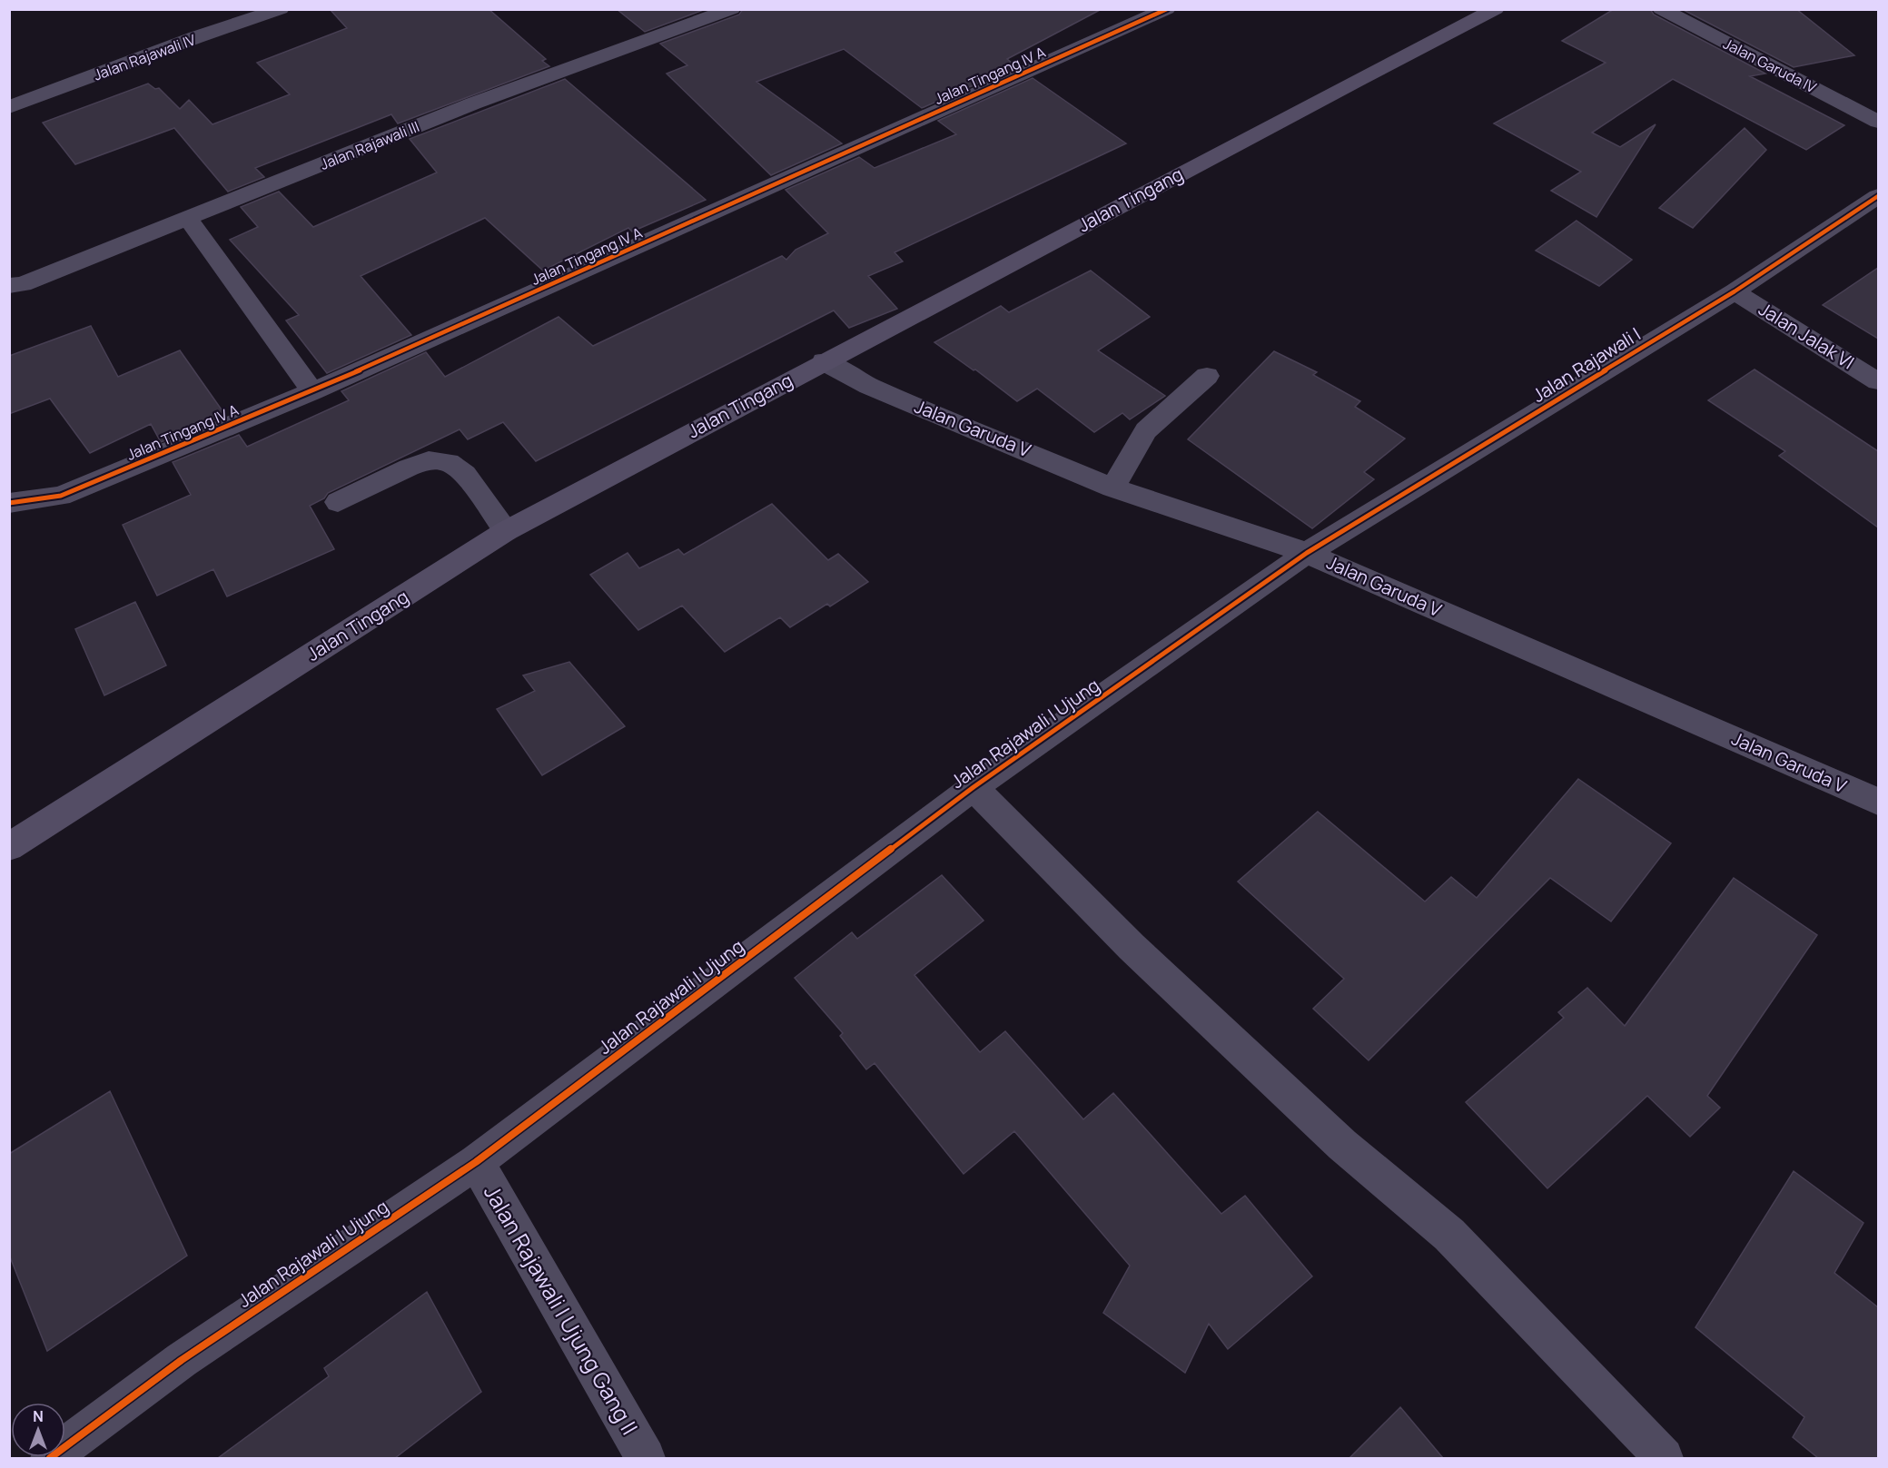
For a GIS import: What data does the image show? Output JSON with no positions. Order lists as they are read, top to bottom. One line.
{"streets":{"main road":["Jalan Tingang"],"street":["Jalan Rajawali IV","Jalan Garuda IV","Jalan Tingang IV A","Jalan Rajawali III","Jalan Jalak VI","Jalan Rajawali I","Jalan Garuda V","Jalan Rajawali I Ujung","Jalan Rajawali I Ujung Gang II"]},"crossings":[["Jalan Tingang","Jalan Garuda V"],["Jalan Jalak VI","Jalan Rajawali I"],["Jalan Rajawali I","Jalan Garuda V"],["Jalan Rajawali I","Jalan Rajawali I Ujung"],["Jalan Garuda V","Jalan Rajawali I Ujung"],["Jalan Rajawali I Ujung","Jalan Rajawali I Ujung Gang II"]],"north":"top"}
